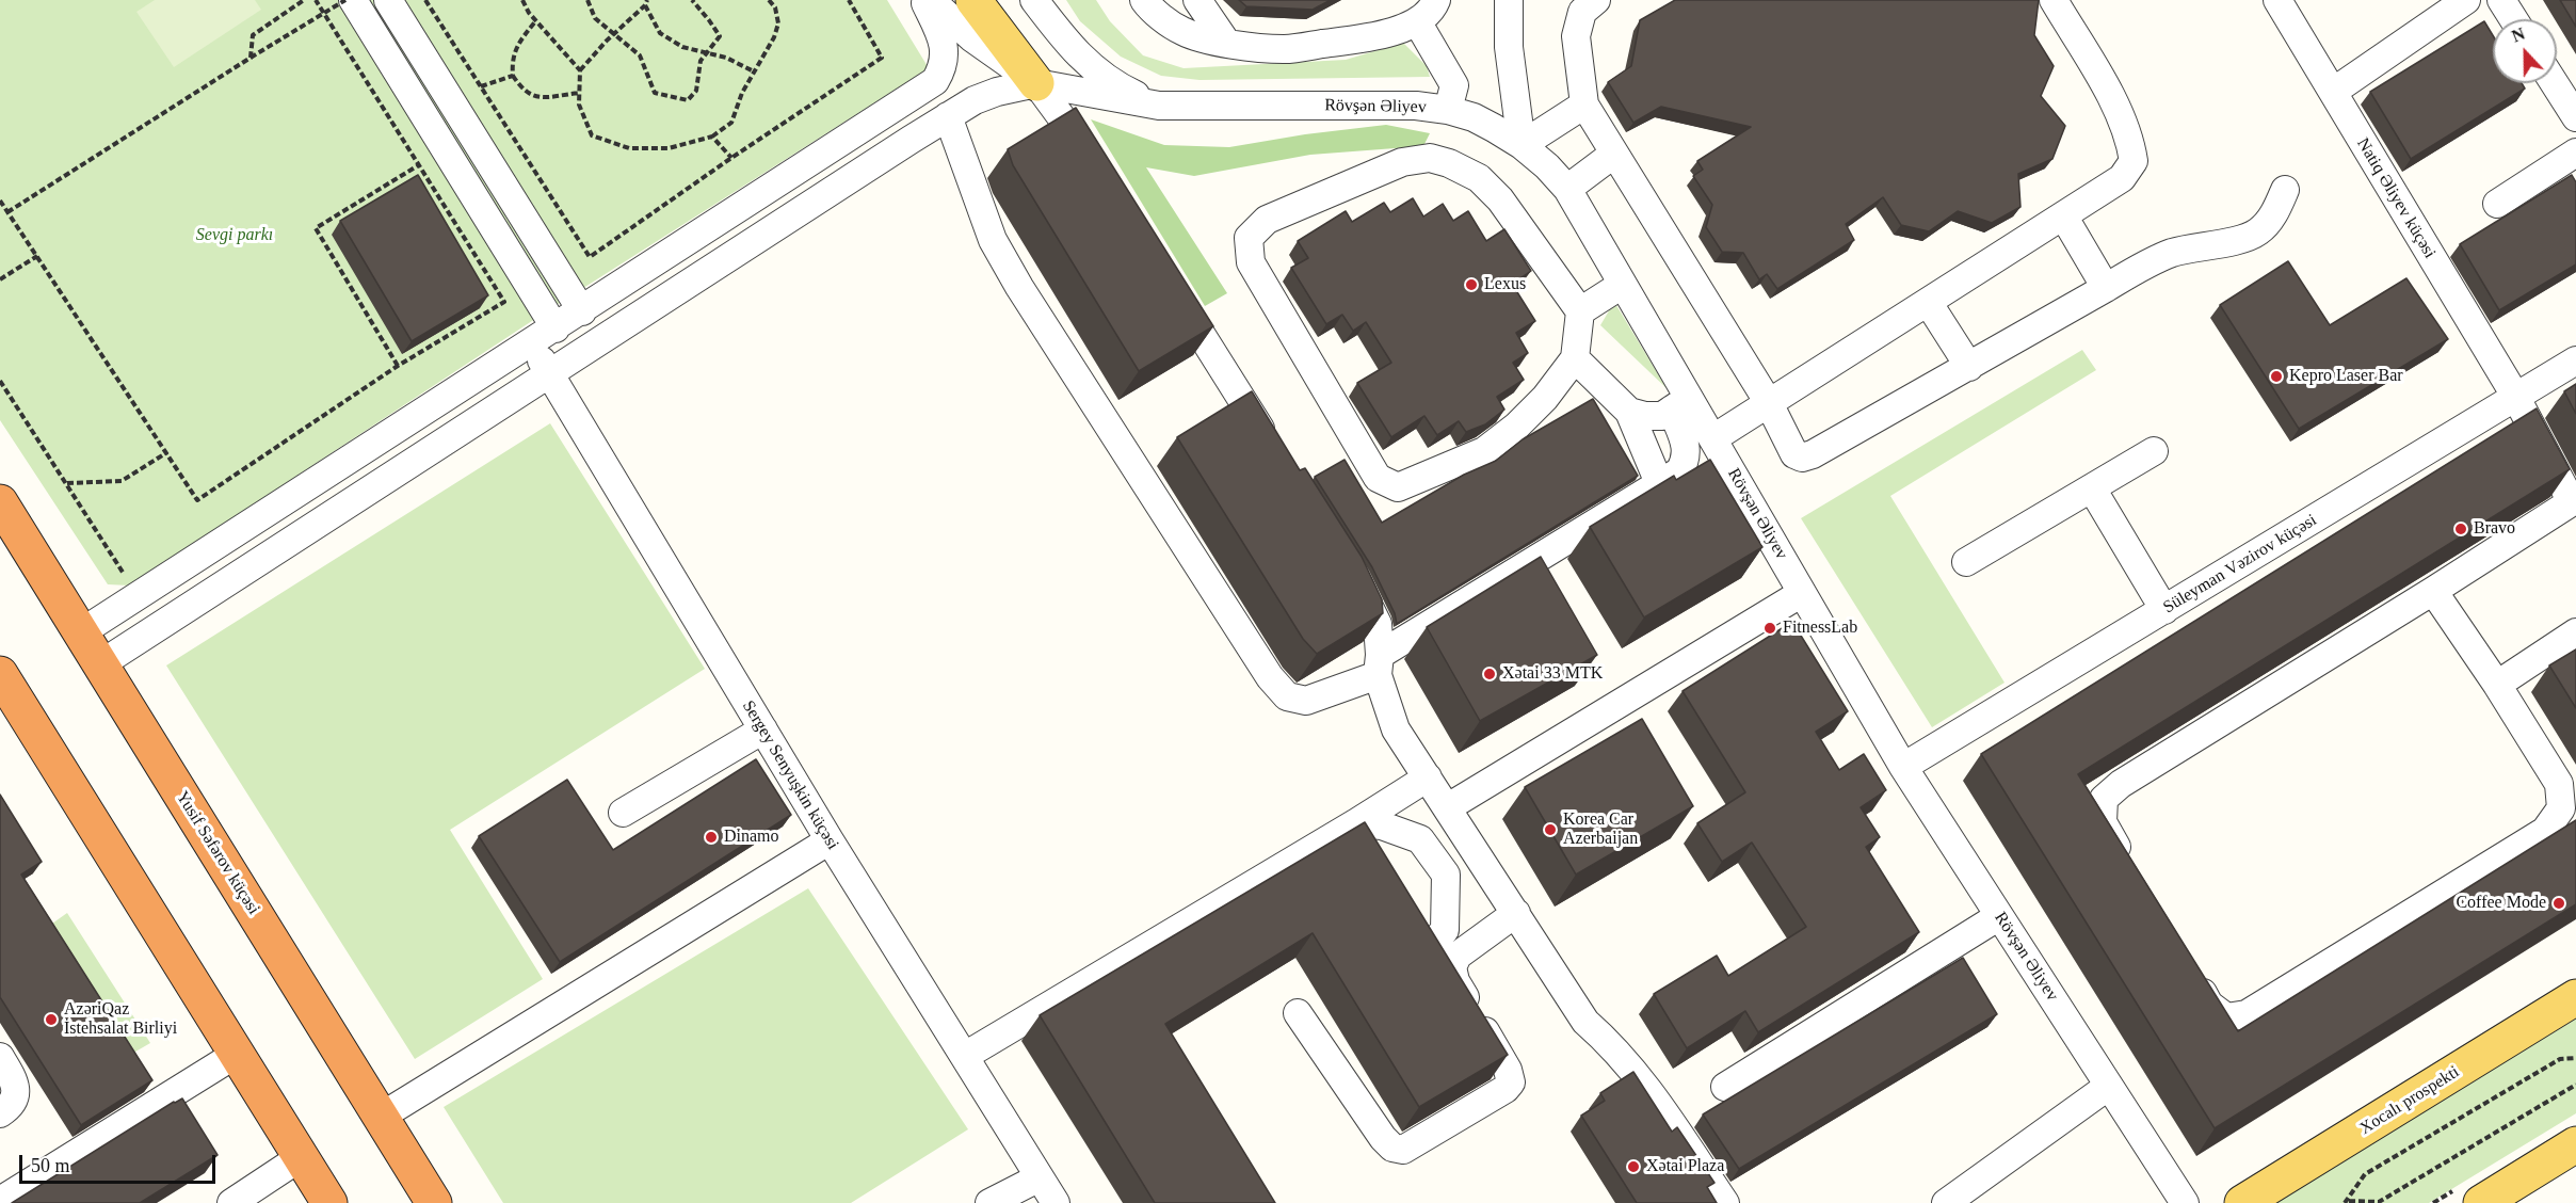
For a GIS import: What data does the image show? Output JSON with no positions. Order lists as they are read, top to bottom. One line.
{"streets":{"highway":["Yusif Səfərov küçəsi"],"main road":["Xocalı prospekti"],"street":["Rövşən Əliyev","Natiq Əliyev küçəsi","Süleyman Vəzirov küçəsi","Sergey Senyuşkin küçəsi"]},"crossings":[["Rövşən Əliyev","Süleyman Vəzirov küçəsi"],["Natiq Əliyev küçəsi","Süleyman Vəzirov küçəsi"]],"parks":["Sevgi parkı"],"places":["Lexus","Kepro Laser Bar","Bravo","FitnessLab","Xətai 33 MTK","Korea Car Azerbaijan","Dinamo","Coffee Mode","AzəriQaz İstehsalat Birliyi","Xətai Plaza"],"scale_bar":"50 m","north":"top"}
